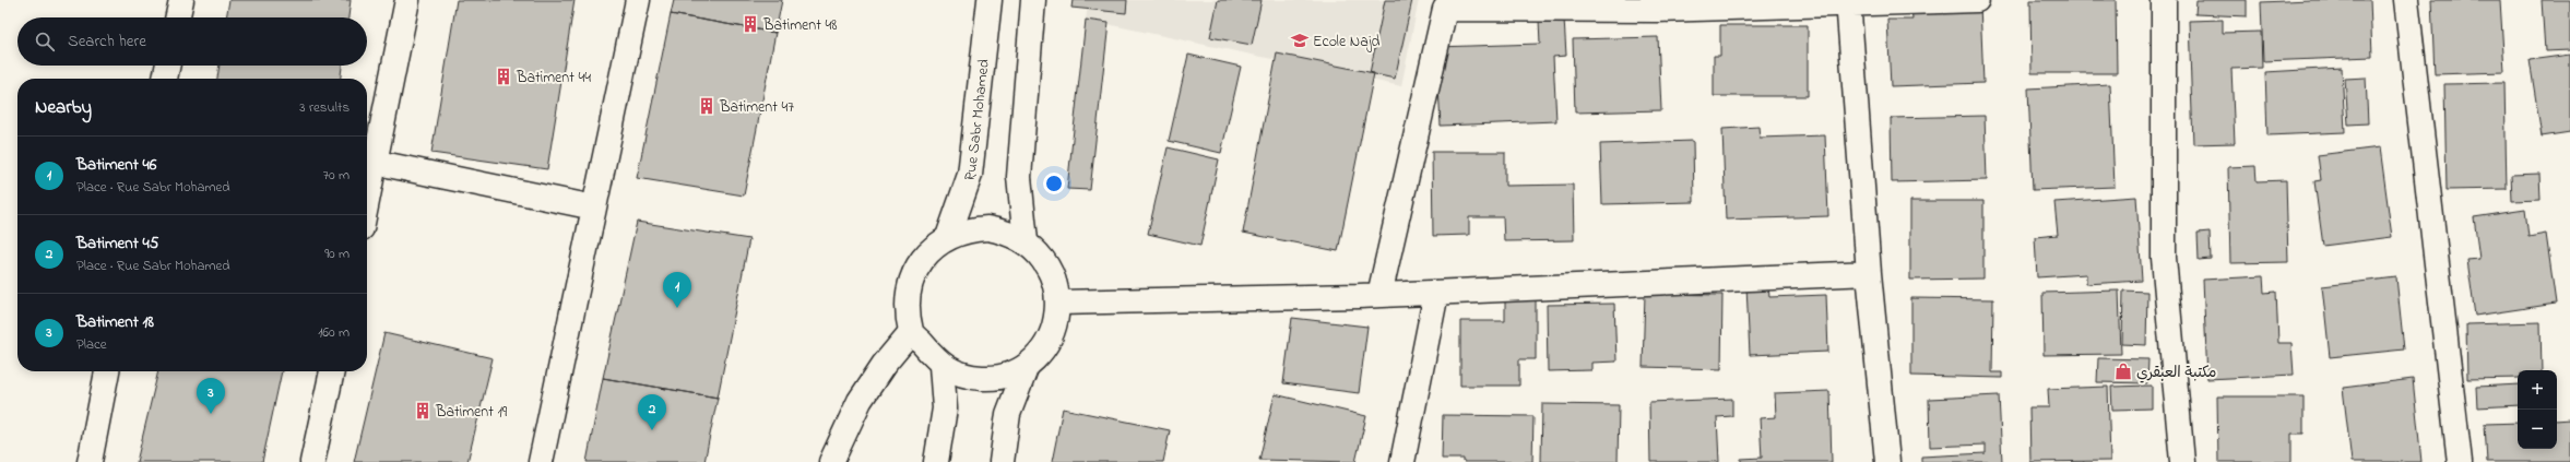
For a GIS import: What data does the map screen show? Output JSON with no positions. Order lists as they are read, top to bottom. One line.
{"streets":{"street":["Rue Sabr Mohamed"]},"places":{"building":["Batiment 48","Batiment 44","Batiment 47","Batiment 19"],"school or university":["Ecole Najd"],"shop":["مكتبة العبقري"]},"page":{"search":"Search here","heading":["Nearby","3 results"],"list":[{"mark":"1","name":"Batiment 46","note":"Place · Rue Sabr Mohamed","value":"70 m"},{"mark":"2","name":"Batiment 45","note":"Place · Rue Sabr Mohamed","value":"90 m"},{"mark":"3","name":"Batiment 18","note":"Place","value":"160 m"}],"pins":["1","3","2"],"map_buttons":["+","−"]}}
